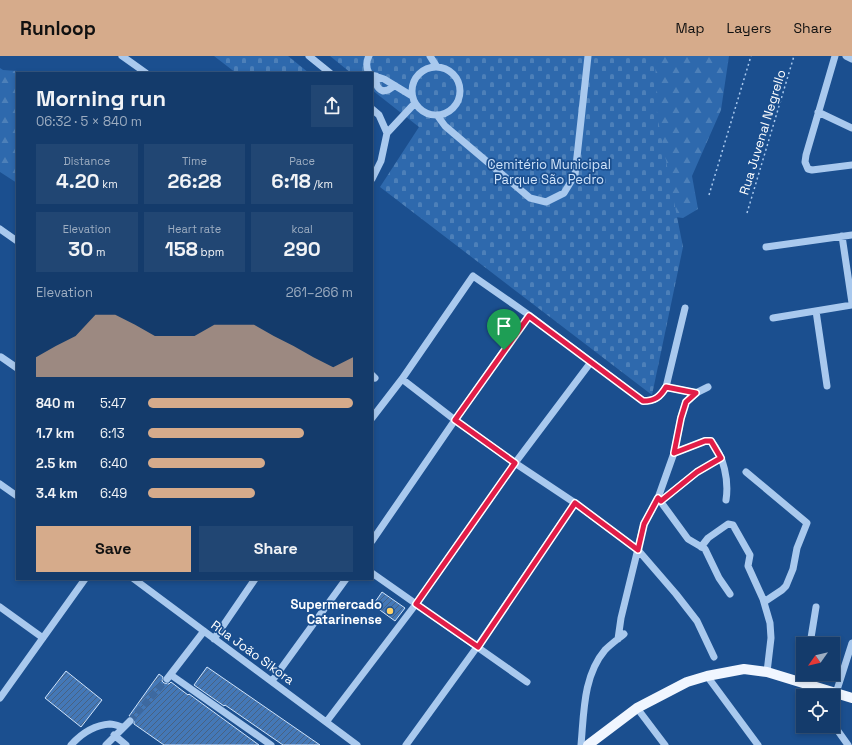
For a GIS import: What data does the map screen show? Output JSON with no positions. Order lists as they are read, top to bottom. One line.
{"streets":{"street":["Rua João Sikora"],"path":["Rua Juvenal Negrello"]},"parks":["Cemitério Municipal Parque São Pedro"],"places":["Supermercado Catarinense"],"north":"bottom left","page":{"header":"Runloop","nav":["Map","Layers","Share"],"heading":["Morning run","06:32 · 5 × 840 m"],"stats":[["Distance","4.20 km"],["Time","26:28"],["Pace","6:18 /km"],["Elevation","30 m"],["Heart rate","158 bpm"],["kcal","290"]],"chart":["Elevation","261–266 m"],"list":[{"name":"840 m","note":"5:47"},{"name":"1.7 km","note":"6:13"},{"name":"2.5 km","note":"6:40"},{"name":"3.4 km","note":"6:49"}],"buttons":["Save","Share"]}}
